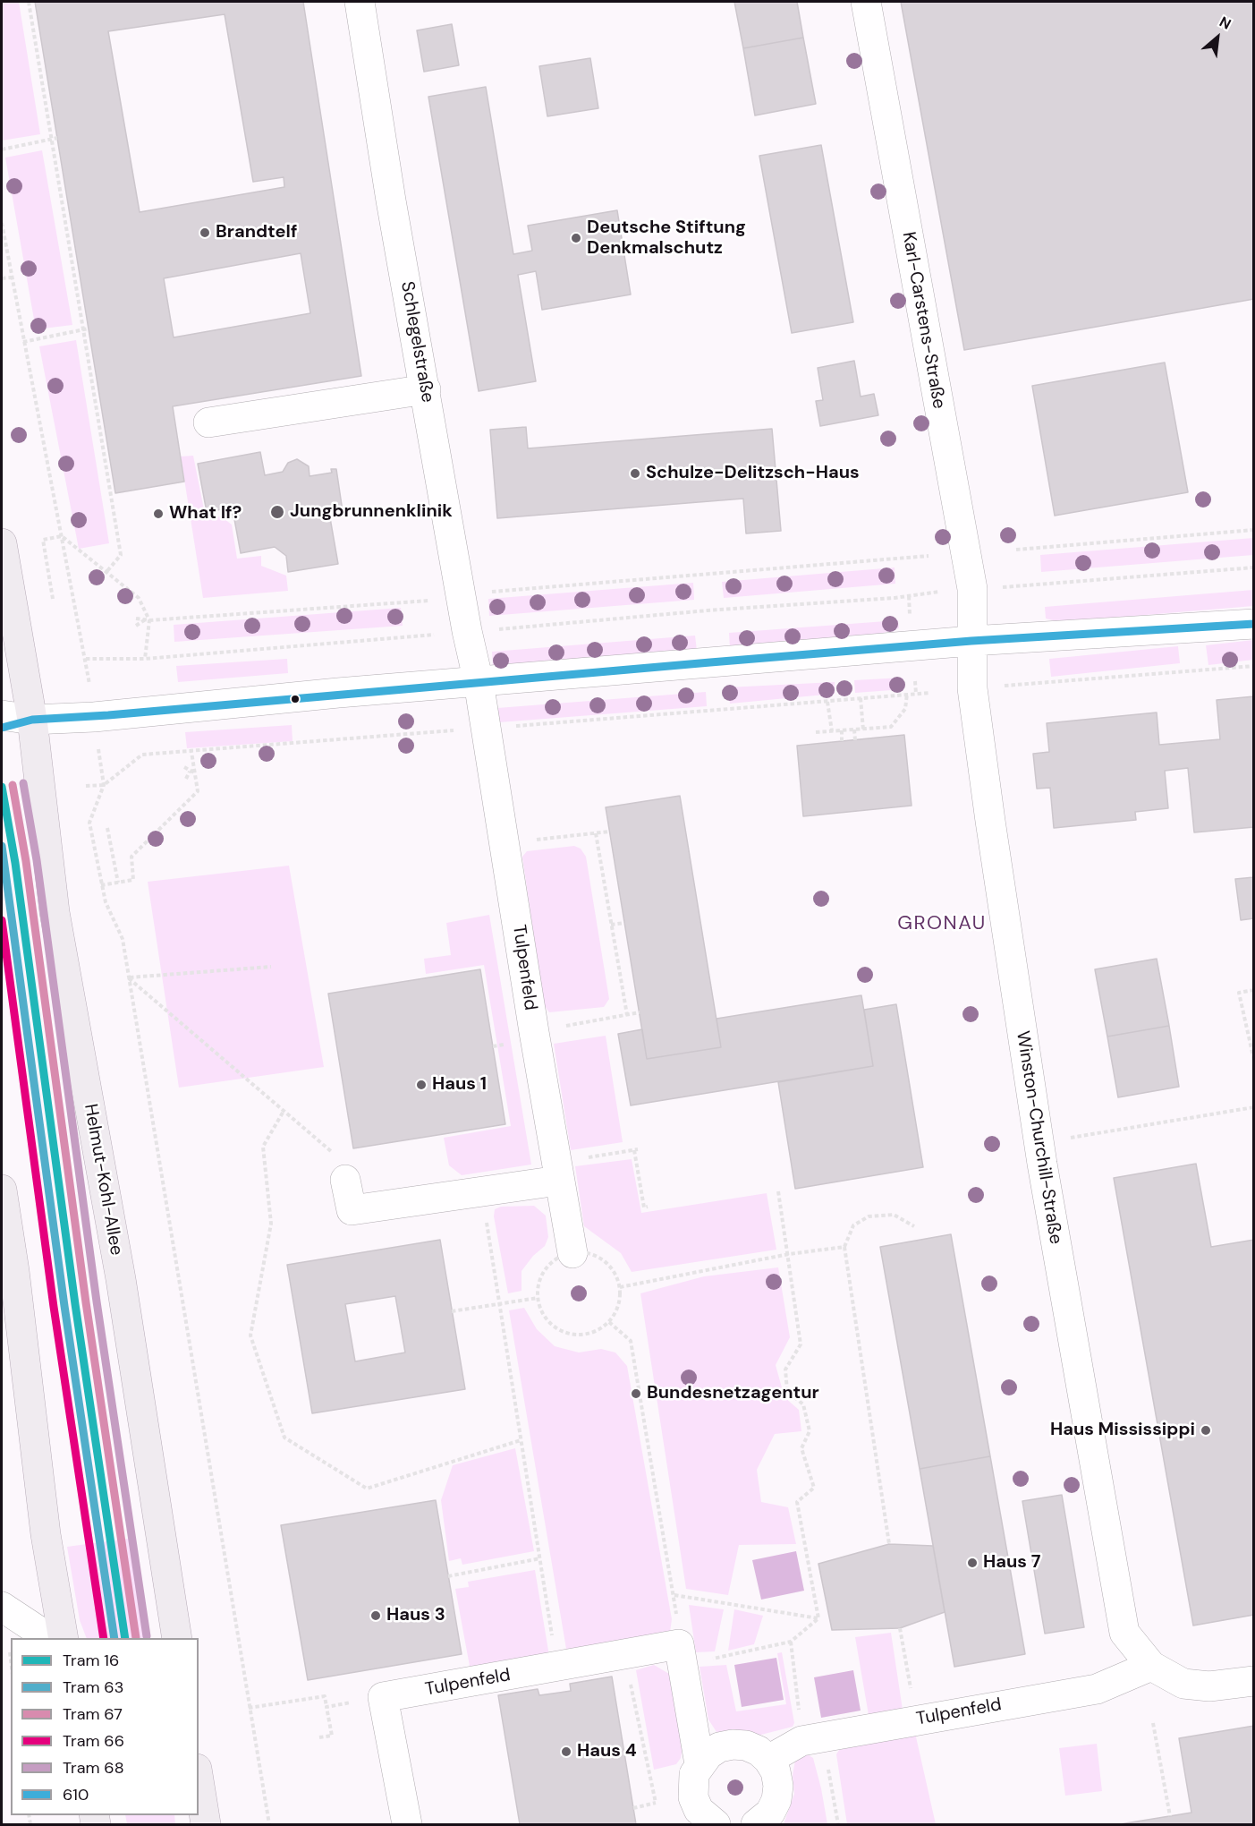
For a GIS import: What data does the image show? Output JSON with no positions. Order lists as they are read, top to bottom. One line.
{"streets":{"main road":["Helmut-Kohl-Allee"],"street":["Karl-Carstens-Straße","Schlegelstraße","Tulpenfeld","Winston-Churchill-Straße"]},"crossings":[["Karl-Carstens-Straße","Winston-Churchill-Straße"],["Schlegelstraße","Tulpenfeld"],["Tulpenfeld","Winston-Churchill-Straße"]],"districts":["GRONAU"],"places":["Brandtelf","Deutsche Stiftung Denkmalschutz","Schulze-Delitzsch-Haus","Jungbrunnenklinik","What If?","Haus 1","Bundesnetzagentur","Haus Mississippi","Haus 7","Haus 3","Haus 4"],"lines":["transit line 610","tram line 68","tram line 67","tram line 16","tram line 63","tram line 66"],"legend":["Tram 16","Tram 63","Tram 67","Tram 66","Tram 68","610"],"north":"top right"}
